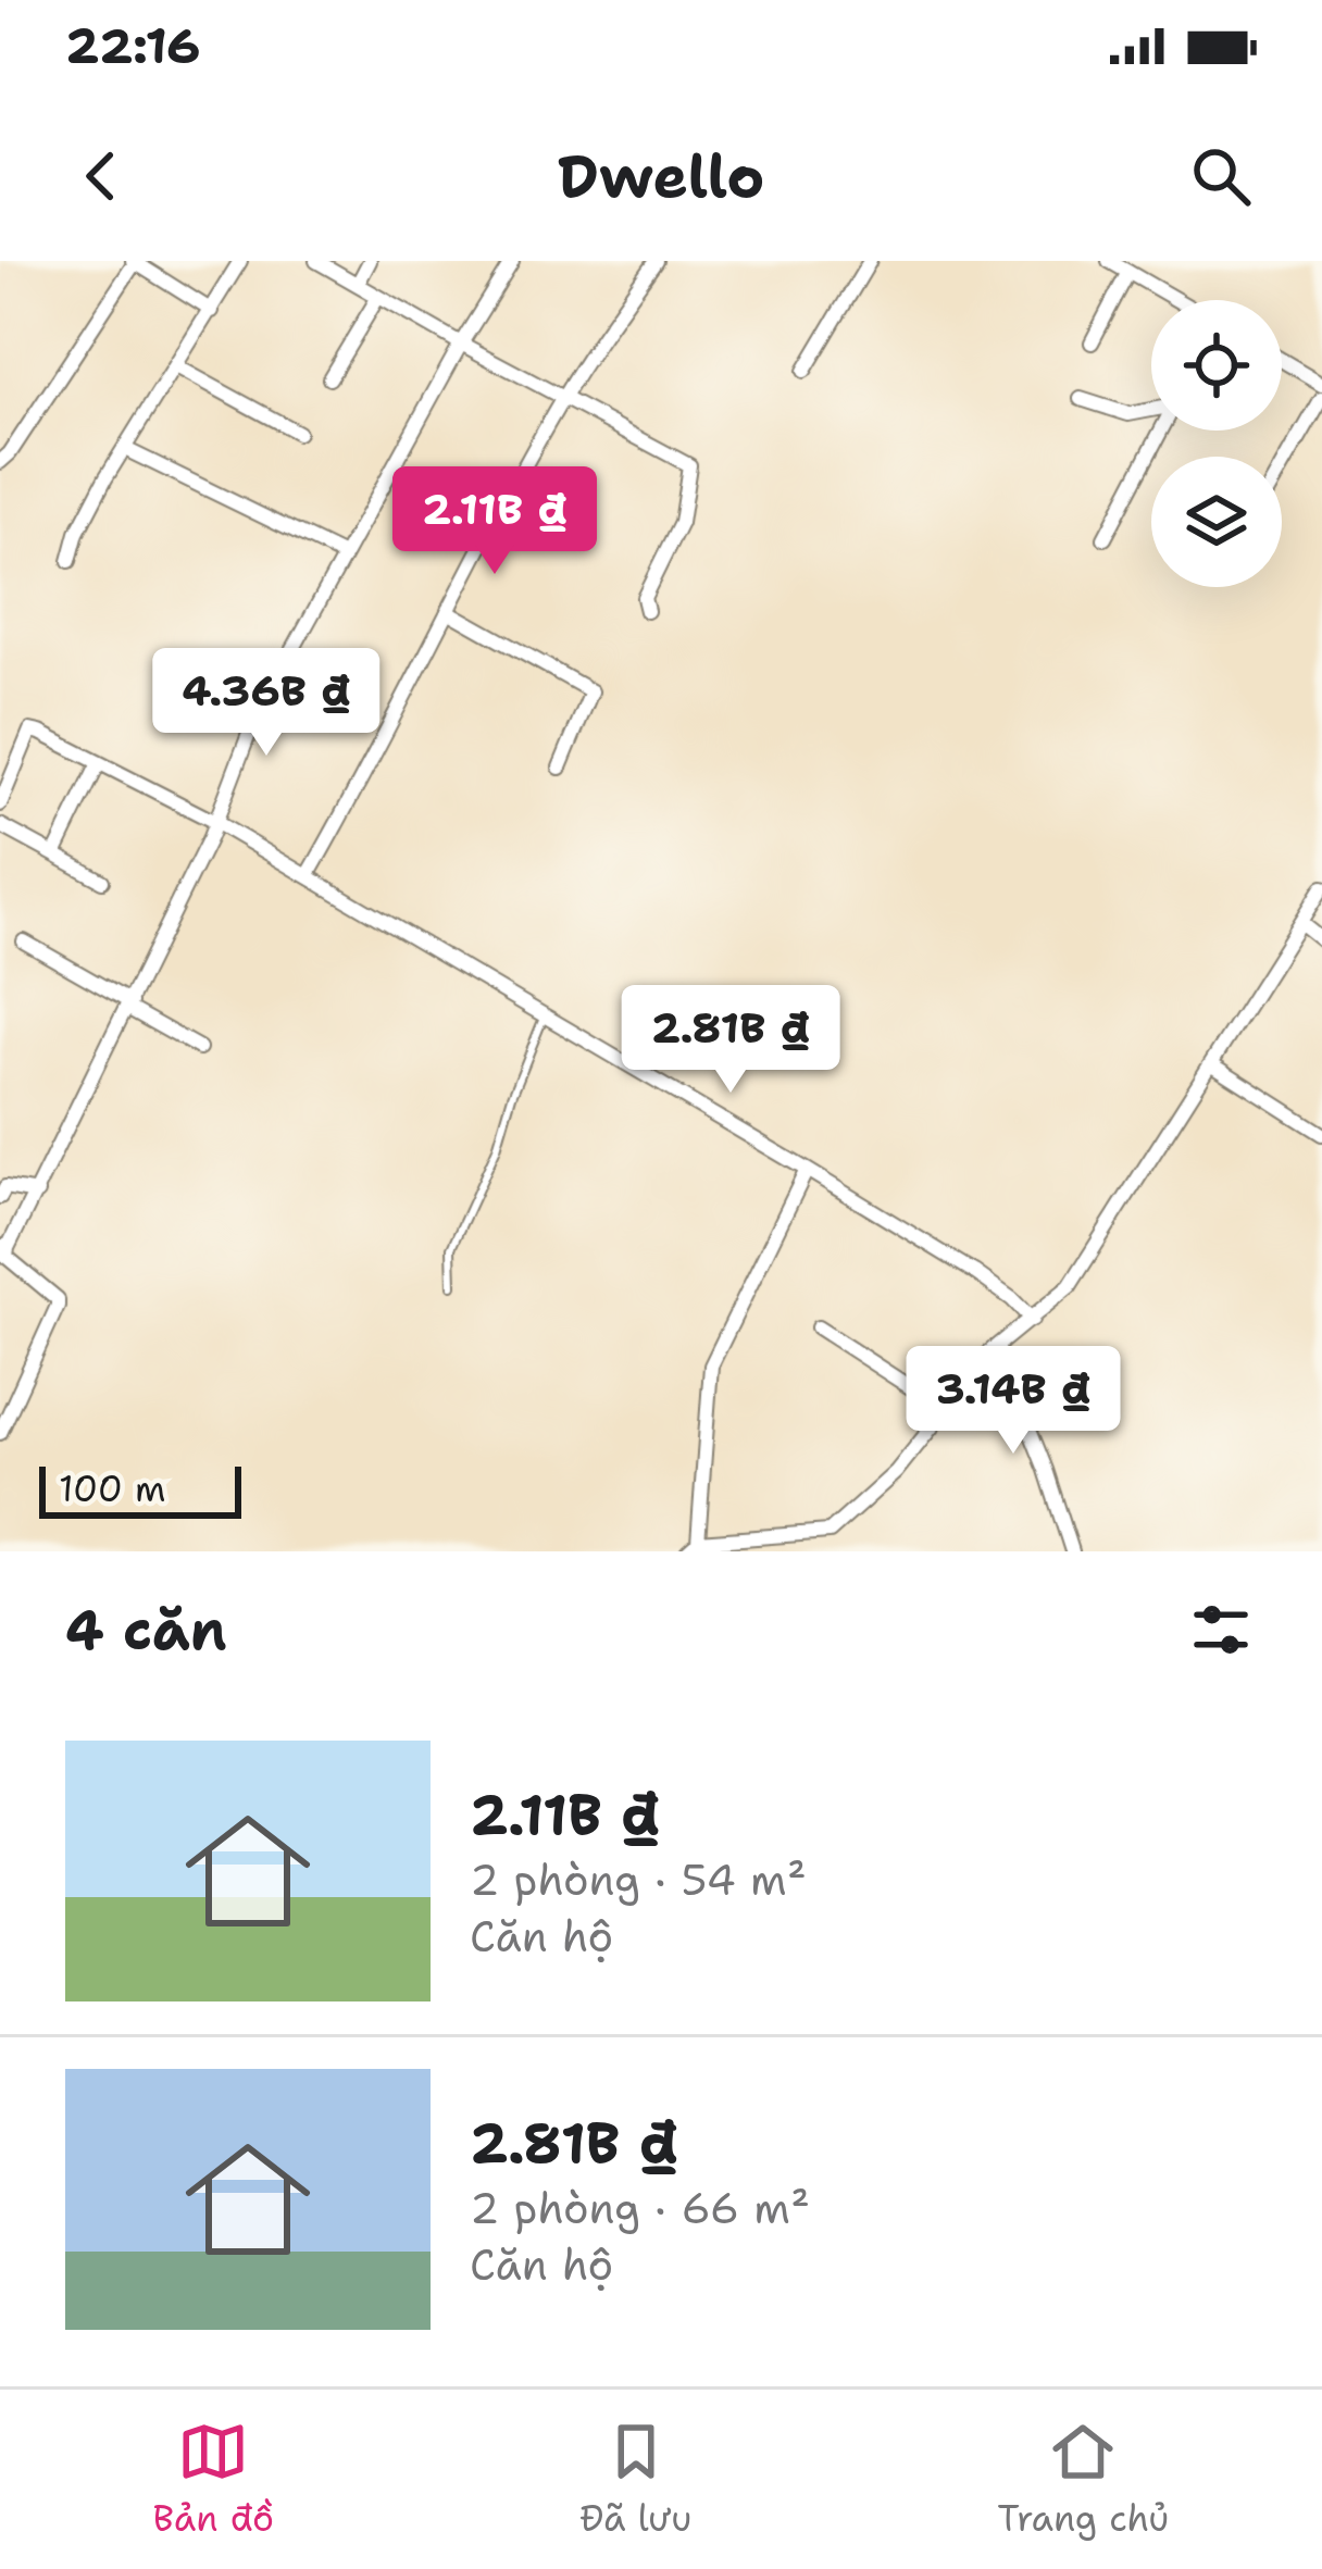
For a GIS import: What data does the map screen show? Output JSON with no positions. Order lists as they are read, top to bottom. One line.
{"scale_bar":"100 m","page":{"status":"22:16","header":"Dwello","price":["2.11B ₫","4.36B ₫","2.81B ₫","3.14B ₫"],"scale":"100 m","heading":"4 căn","list":[{"name":"2.11B ₫","note":"2 phòng · 54 m² · Căn hộ"},{"name":"2.81B ₫","note":"2 phòng · 66 m² · Căn hộ"}],"tabs":["Bản đồ","Đã lưu","Trang chủ"]}}
